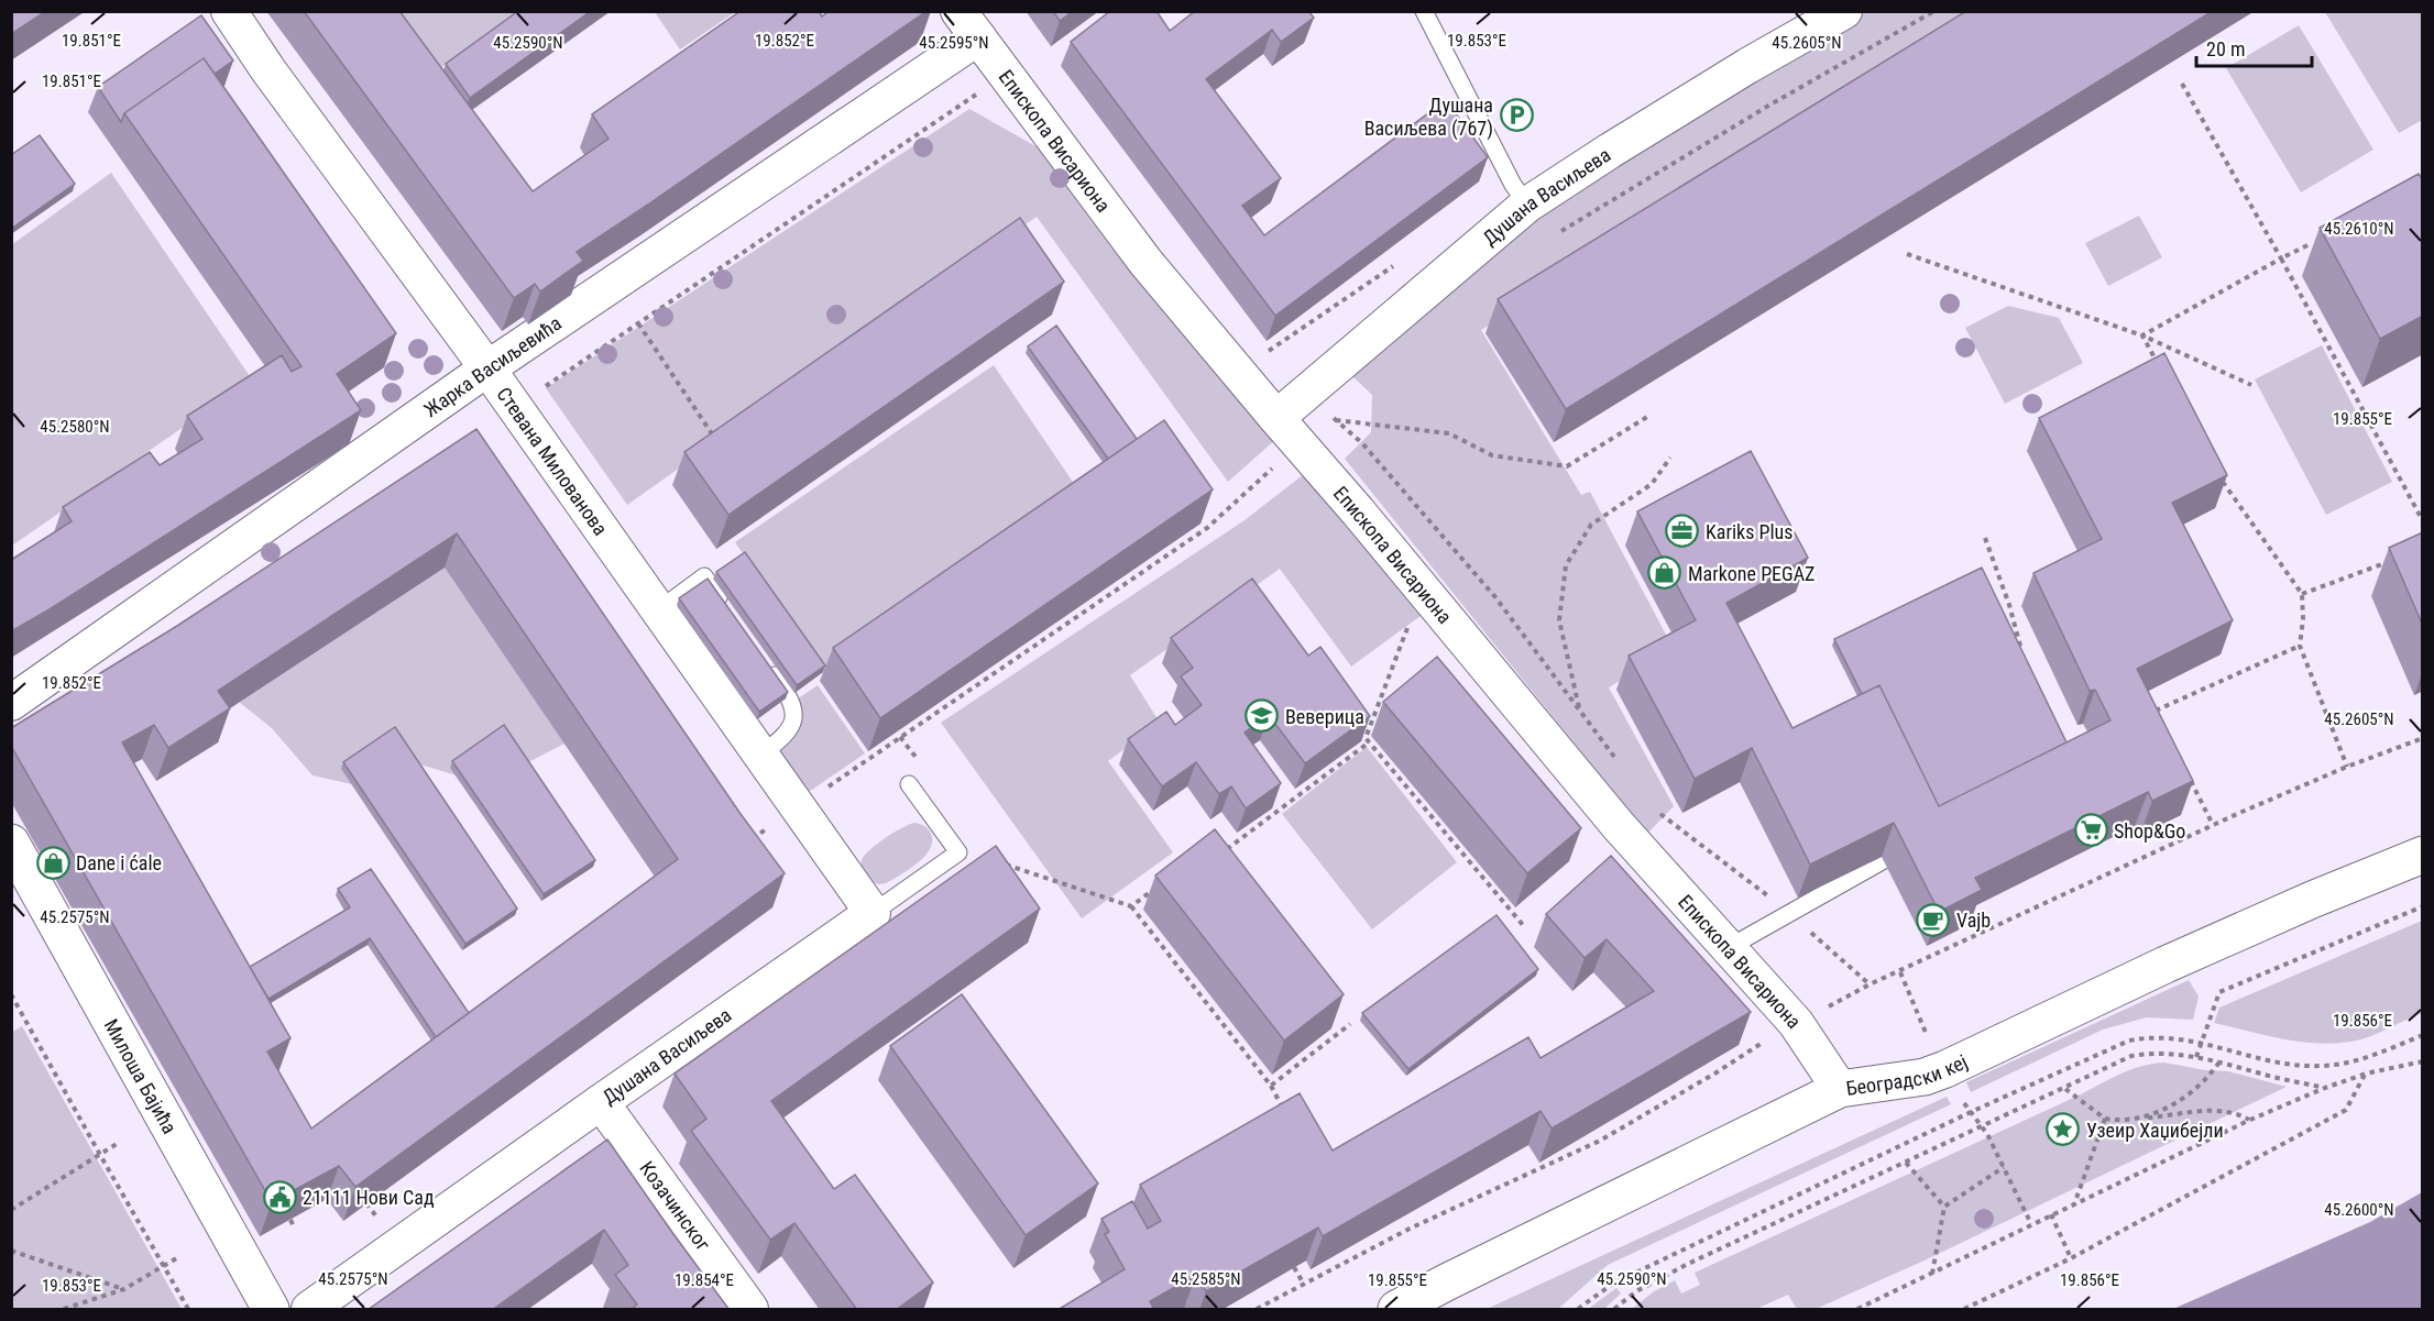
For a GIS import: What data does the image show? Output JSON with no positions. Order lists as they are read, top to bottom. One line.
{"streets":{"main road":["Београдски кеј","Милоша Бајића"],"street":["Епископа Висариона","Душана Васиљева","Жарка Васиљевића","Стевана Милованова","Козачинског"]},"crossings":[["Епископа Висариона","Душана Васиљева"],["Епископа Висариона","Жарка Васиљевића"],["Епископа Висариона","Београдски кеј"],["Душана Васиљева","Стевана Милованова"],["Душана Васиљева","Козачинског"],["Жарка Васиљевића","Стевана Милованова"]],"places":{"parking":["Душана Васиљева (767)"],"office":["Kariks Plus"],"shop":["Markone PEGAZ","Dane i ćale"],"school or university":["Веверица"],"supermarket":["Shop&Go"],"cafe":["Vajb"],"place":["Узеир Хаџибејли"],"public building":["21111 Нови Сад"]},"scale_bar":"20 m","coordinates":["19.851°E","19.852°E","19.853°E","45.2595°N","45.2605°N","45.2590°N","45.2610°N","19.855°E","45.2580°N","45.2575°N","19.856°E","45.2600°N","45.2585°N","19.854°E"]}
